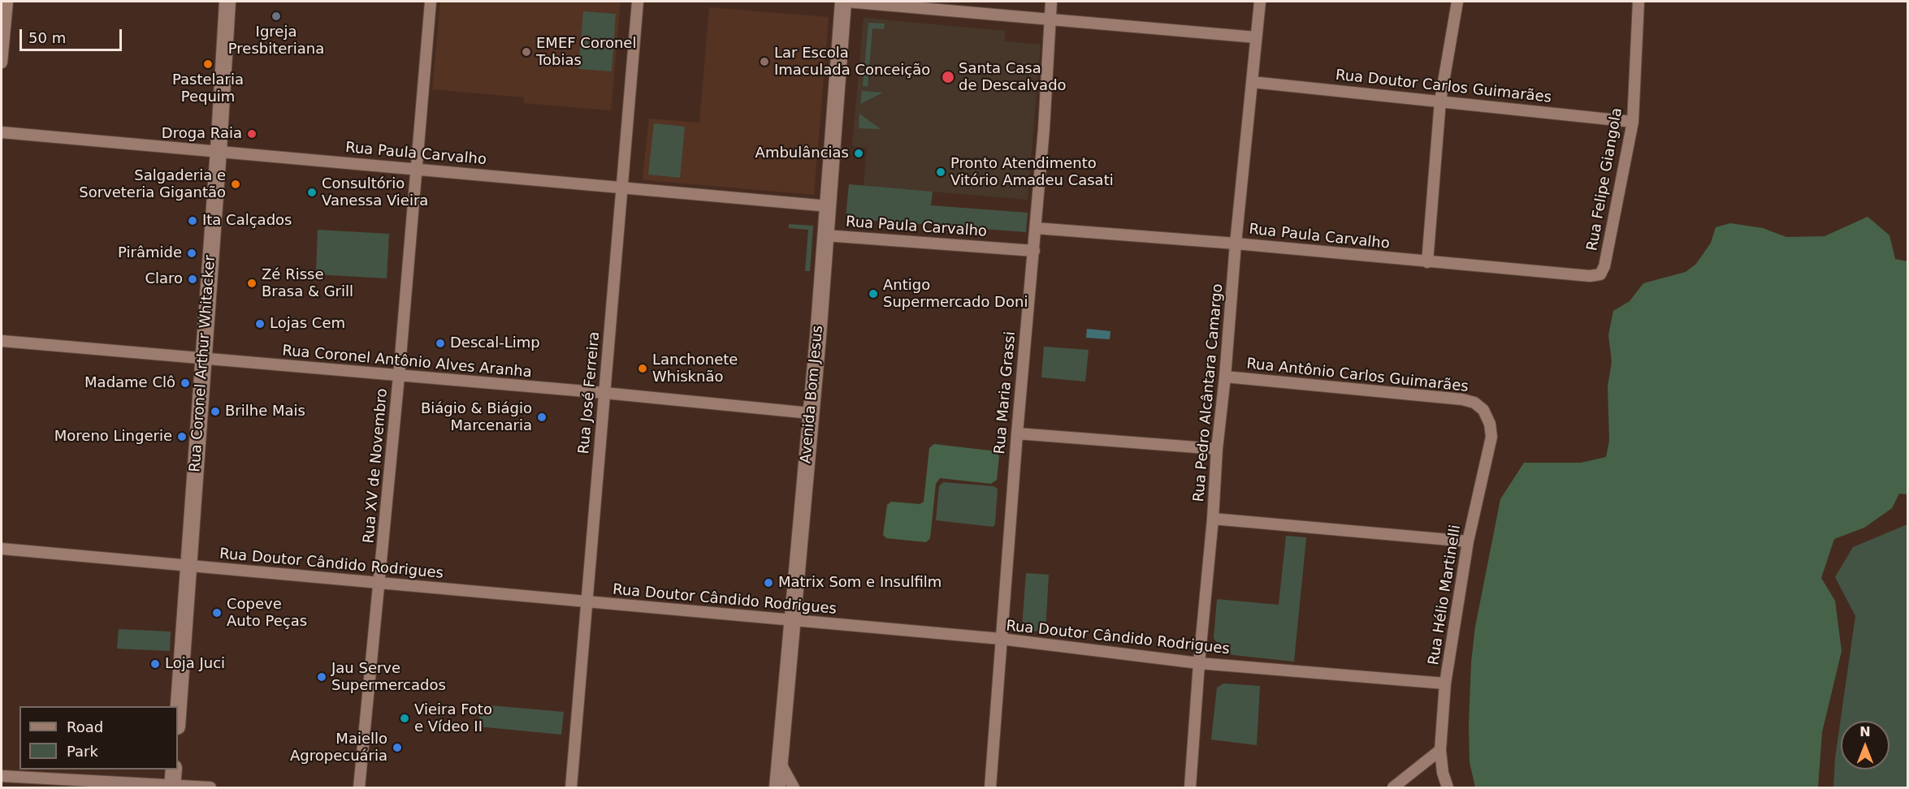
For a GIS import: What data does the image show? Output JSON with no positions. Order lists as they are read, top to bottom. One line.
{"streets":{"street":["Rua Doutor Carlos Guimarães","Rua Paula Carvalho","Rua Felipe Giangola","Rua Coronel Antônio Alves Aranha","Rua Coronel Arthur Whitacker","Rua Antônio Carlos Guimarães","Rua José Ferreira","Rua Maria Grassi","Rua Pedro Alcântara Camargo","Avenida Bom Jesus","Rua XV de Novembro","Rua Doutor Cândido Rodrigues","Rua Hélio Martinelli"]},"crossings":[["Rua Doutor Carlos Guimarães","Rua Felipe Giangola"],["Rua Doutor Carlos Guimarães","Rua Pedro Alcântara Camargo"],["Rua Paula Carvalho","Rua Felipe Giangola"],["Rua Paula Carvalho","Rua Coronel Arthur Whitacker"],["Rua Paula Carvalho","Rua José Ferreira"],["Rua Paula Carvalho","Rua Maria Grassi"],["Rua Paula Carvalho","Rua Pedro Alcântara Camargo"],["Rua Paula Carvalho","Avenida Bom Jesus"],["Rua Paula Carvalho","Rua XV de Novembro"],["Rua Coronel Antônio Alves Aranha","Rua Coronel Arthur Whitacker"],["Rua Coronel Antônio Alves Aranha","Rua José Ferreira"],["Rua Coronel Antônio Alves Aranha","Avenida Bom Jesus"],["Rua Coronel Antônio Alves Aranha","Rua XV de Novembro"],["Rua Coronel Arthur Whitacker","Rua Doutor Cândido Rodrigues"],["Rua Antônio Carlos Guimarães","Rua Pedro Alcântara Camargo"],["Rua Antônio Carlos Guimarães","Rua Hélio Martinelli"],["Rua José Ferreira","Rua Doutor Cândido Rodrigues"],["Rua Maria Grassi","Rua Doutor Cândido Rodrigues"],["Rua Pedro Alcântara Camargo","Rua Doutor Cândido Rodrigues"],["Avenida Bom Jesus","Rua Doutor Cândido Rodrigues"],["Rua XV de Novembro","Rua Doutor Cândido Rodrigues"],["Rua Doutor Cândido Rodrigues","Rua Hélio Martinelli"]],"places":["Igreja Presbiteriana","EMEF Coronel Tobias","Lar Escola Imaculada Conceição","Pastelaria Pequim","Santa Casa de Descalvado","Droga Raia","Ambulâncias","Pronto Atendimento Vitório Amadeu Casati","Salgaderia e Sorveteria Gigantão","Consultório Vanessa Vieira","Ita Calçados","Pirâmide","Claro","Zé Risse Brasa & Grill","Antigo Supermercado Doni","Lojas Cem","Descal-Limp","Lanchonete Whisknão","Madame Clô","Brilhe Mais","Biágio & Biágio Marcenaria","Moreno Lingerie","Matrix Som e Insulfilm","Copeve Auto Peças","Loja Juci","Jau Serve Supermercados","Vieira Foto e Vídeo II","Maiello Agropecuária"],"legend":["Road","Park"],"scale_bar":"50 m","north":"top"}
